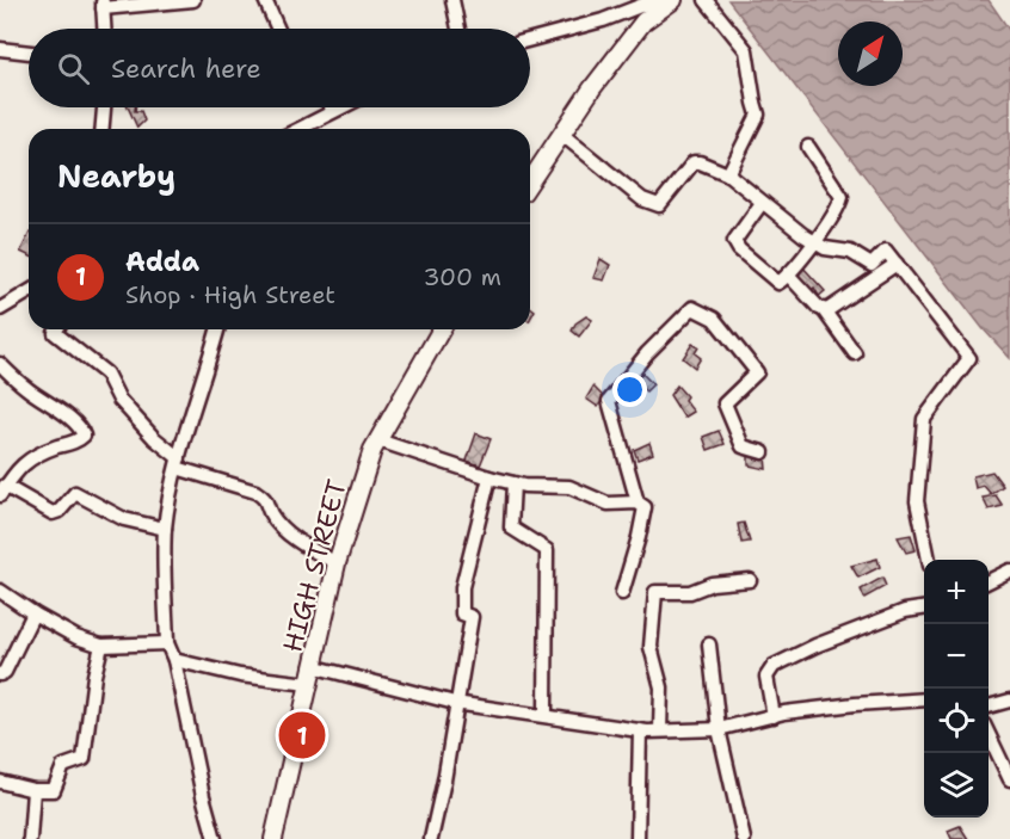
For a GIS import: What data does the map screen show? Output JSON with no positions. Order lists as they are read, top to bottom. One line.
{"streets":{"main road":["HIGH STREET"]},"north":"top right","page":{"search":"Search here","heading":"Nearby","list":[{"mark":"1","name":"Adda","note":"Shop · High Street","value":"300 m"}],"map_buttons":["+","−"],"pins":"1"}}
